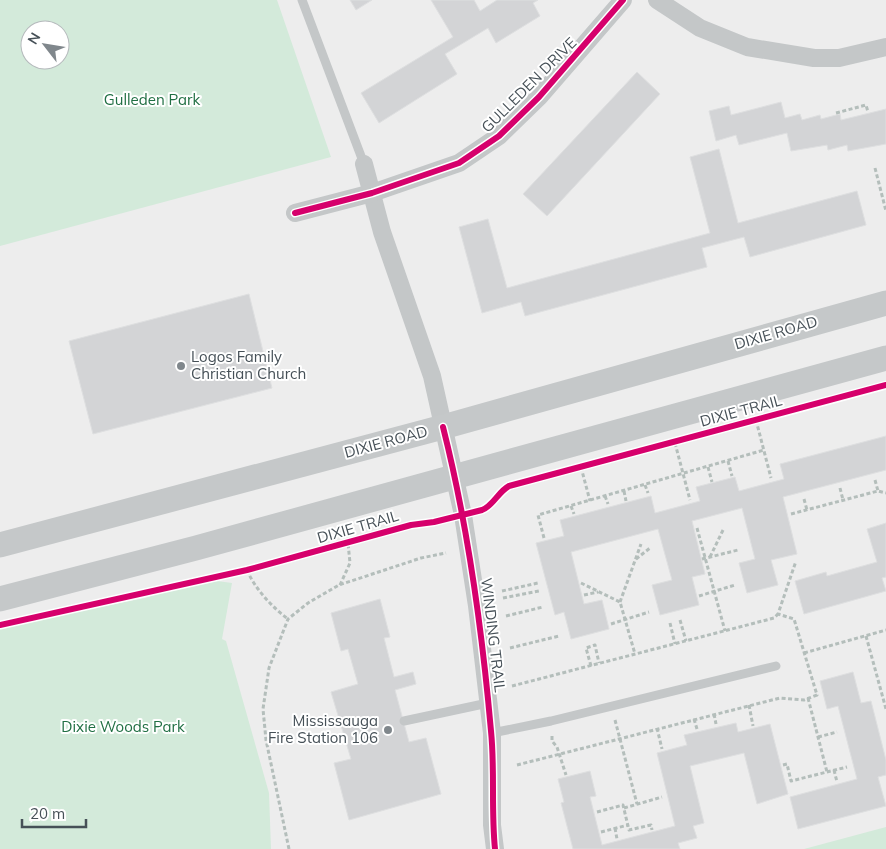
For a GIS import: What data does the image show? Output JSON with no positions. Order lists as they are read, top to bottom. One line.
{"streets":{"main road":["DIXIE ROAD"],"street":["GULLEDEN DRIVE","WINDING TRAIL"],"cycle path":["DIXIE TRAIL"]},"crossings":[["GULLEDEN DRIVE","WINDING TRAIL"],["DIXIE ROAD","WINDING TRAIL"]],"parks":["Gulleden Park","Dixie Woods Park"],"places":["Logos Family Christian Church","Mississauga Fire Station 106"],"scale_bar":"20 m","north":"top left"}
